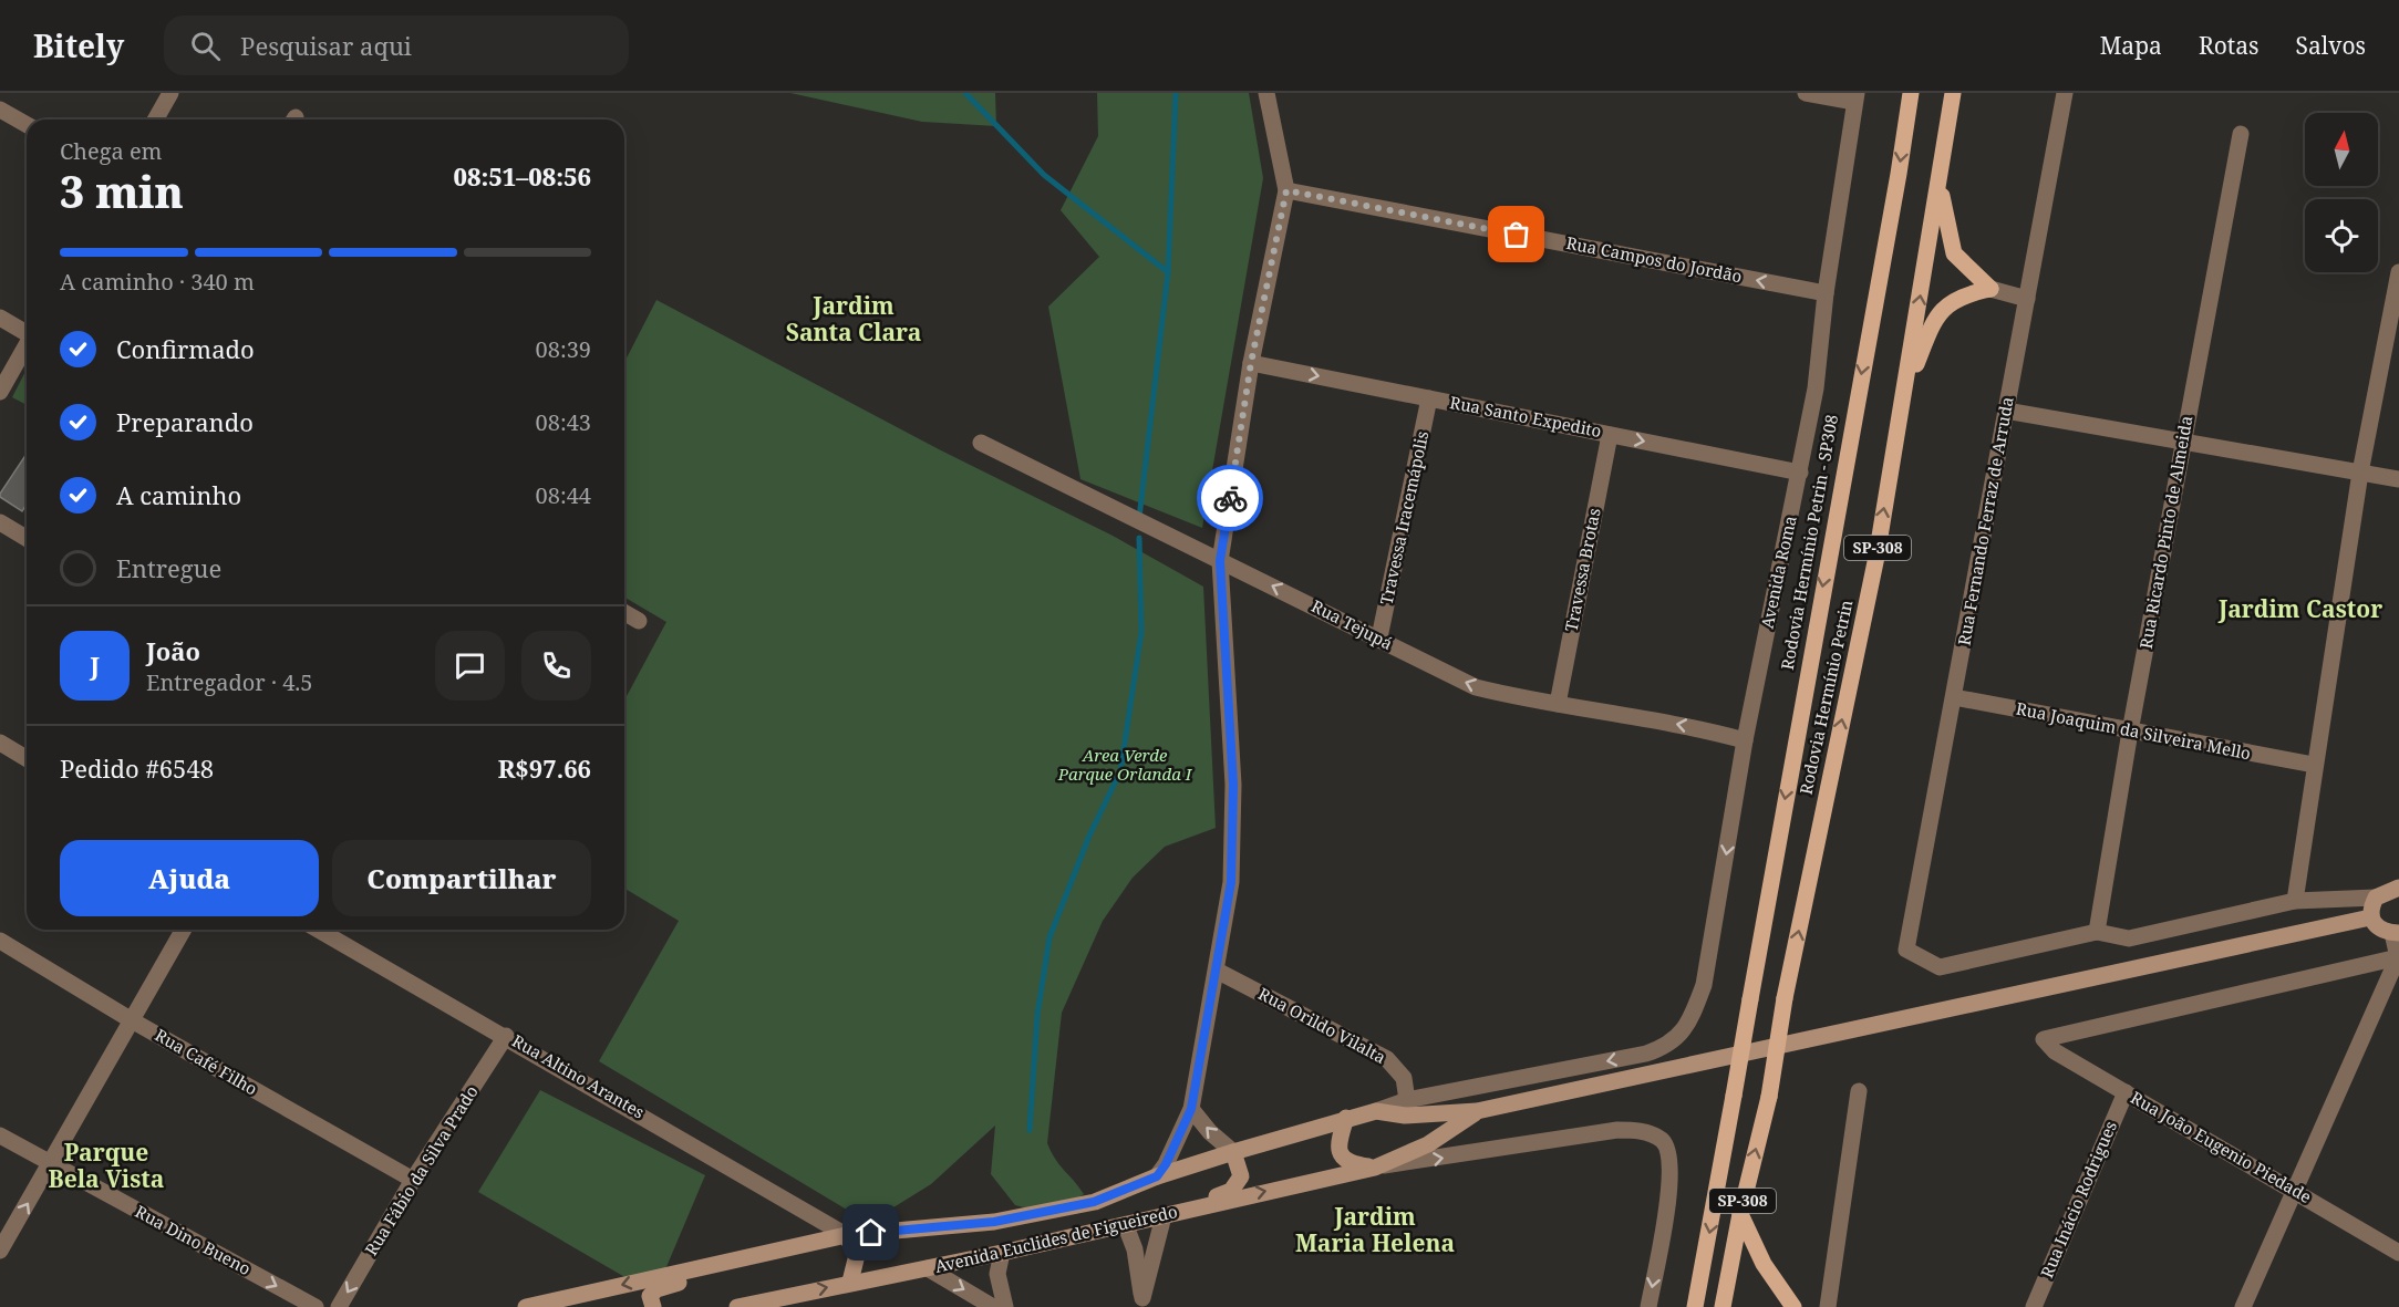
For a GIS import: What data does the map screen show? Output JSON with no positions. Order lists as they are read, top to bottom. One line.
{"streets":{"main road":["Rodovia Hermínio Petrin - SP308","SP-308","Rodovia Hermínio Petrin"],"street":["Rua Campos do Jordão","Rua Santo Expedito","Travessa Iracemápolis","Rua Fernando Ferraz de Arruda","Rua Ricardo Pinto de Almeida","Travessa Brotas","Avenida Roma","Rua Tejupá","Rua Joaquim da Silveira Mello","Rua Orildo Vilalta","Rua Café Filho","Rua Altino Arantes","Rua João Eugenio Piedade","Rua Fábio da Silva Prado","Rua Inácio Rodrigues","Avenida Euclides de Figueiredo","Rua Dino Bueno"]},"crossings":[["Rua Campos do Jordão","Avenida Roma"],["Rua Santo Expedito","Travessa Iracemápolis"],["Rua Santo Expedito","Travessa Brotas"],["Rua Santo Expedito","Avenida Roma"],["Travessa Iracemápolis","Rua Tejupá"],["Rua Fernando Ferraz de Arruda","Rua Ricardo Pinto de Almeida"],["Rua Fernando Ferraz de Arruda","Rua Joaquim da Silveira Mello"],["Rua Ricardo Pinto de Almeida","Rua Joaquim da Silveira Mello"],["Travessa Brotas","Rua Tejupá"],["Avenida Roma","Rua Tejupá"],["Avenida Roma","Avenida Euclides de Figueiredo"],["Rua Orildo Vilalta","Avenida Euclides de Figueiredo"],["Rua Café Filho","Rua Fábio da Silva Prado"],["Rua Altino Arantes","Rua Fábio da Silva Prado"],["Rua Altino Arantes","Avenida Euclides de Figueiredo"],["Rua João Eugenio Piedade","Rua Inácio Rodrigues"]],"one_way":["Rua Campos do Jordão","Rua Santo Expedito","Rodovia Hermínio Petrin - SP308","Rua Tejupá","Rodovia Hermínio Petrin","Rua Fábio da Silva Prado","Rua Dino Bueno"],"districts":["Jardim Santa Clara","Jardim Castor","Parque Bela Vista","Jardim Maria Helena"],"parks":["Area Verde Parque Orlanda I"],"north":"top","page":{"header":"Bitely","search":"Pesquisar aqui","nav":["Mapa","Rotas","Salvos"],"heading":["3 min","Chega em","08:51–08:56"],"panel":["João","Entregador · 4.5","Pedido #6548","R$97.66"],"bar":"A caminho · 340 m","list":[["Confirmado","08:39"],["Preparando","08:43"],["A caminho","08:44"],"Entregue"],"round":"J","buttons":["Ajuda","Compartilhar"]}}
